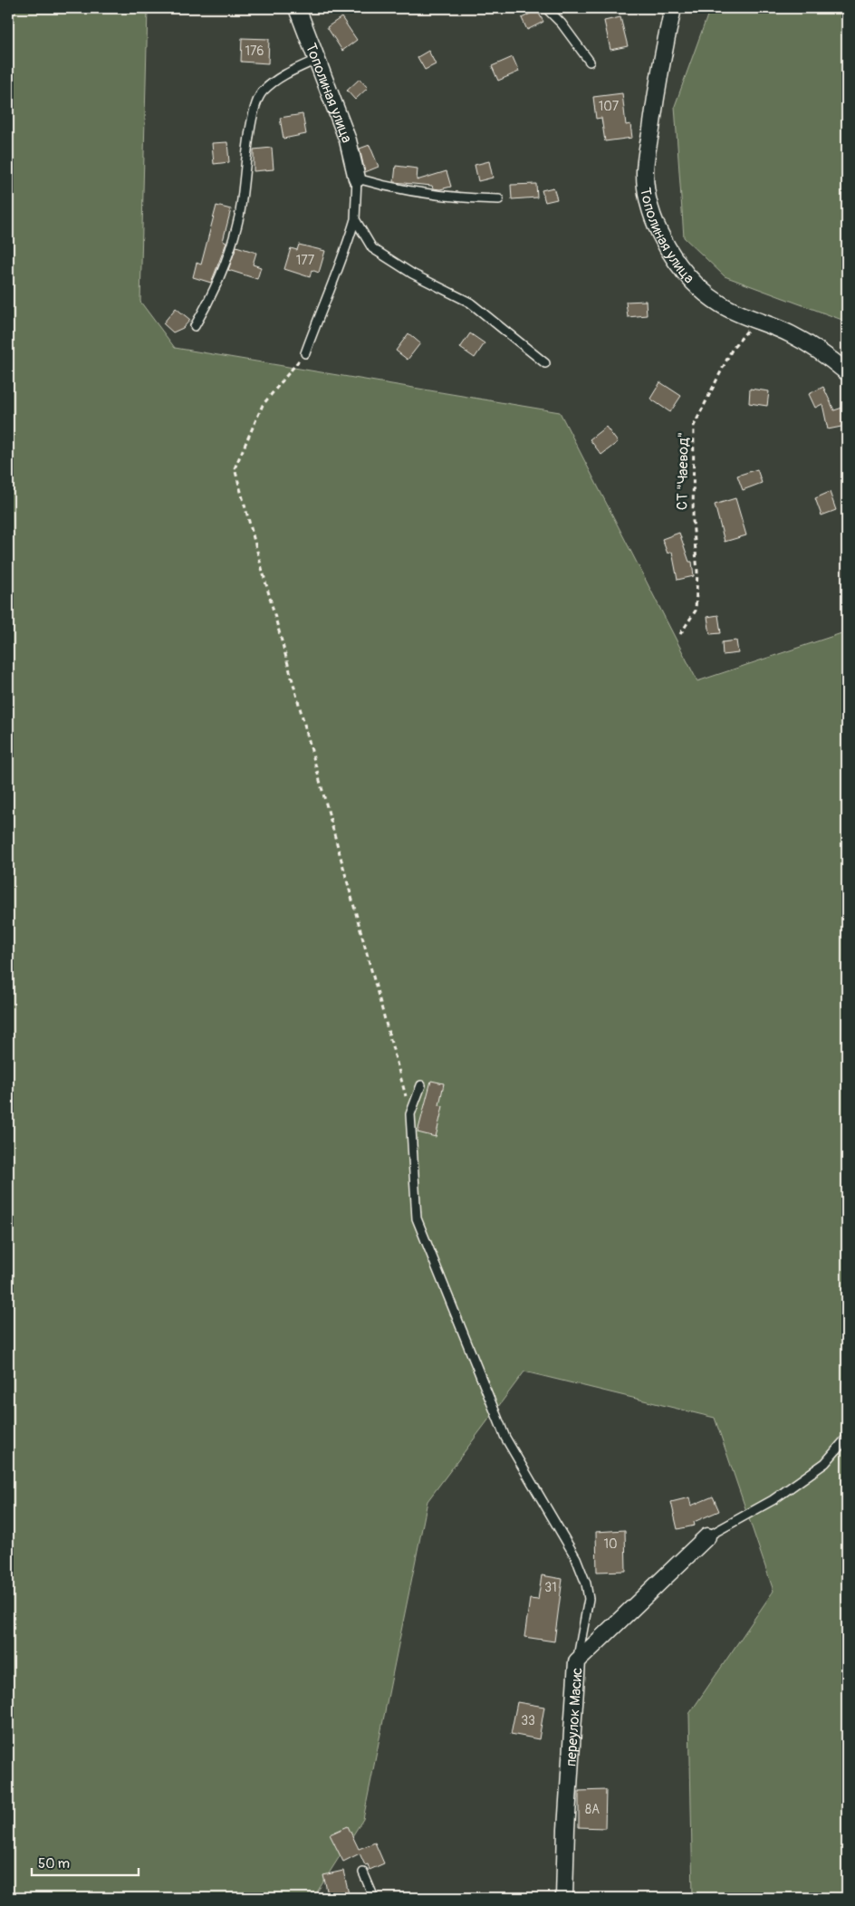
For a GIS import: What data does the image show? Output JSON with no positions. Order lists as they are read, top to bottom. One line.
{"streets":{"street":["Тополиная улица","переулок Масис"],"path":["СТ \"Чаевод\""]},"crossings":[["Тополиная улица","СТ \"Чаевод\""]],"house_numbers":["176","107","177","10","31","33","8А"],"scale_bar":"50 m"}
